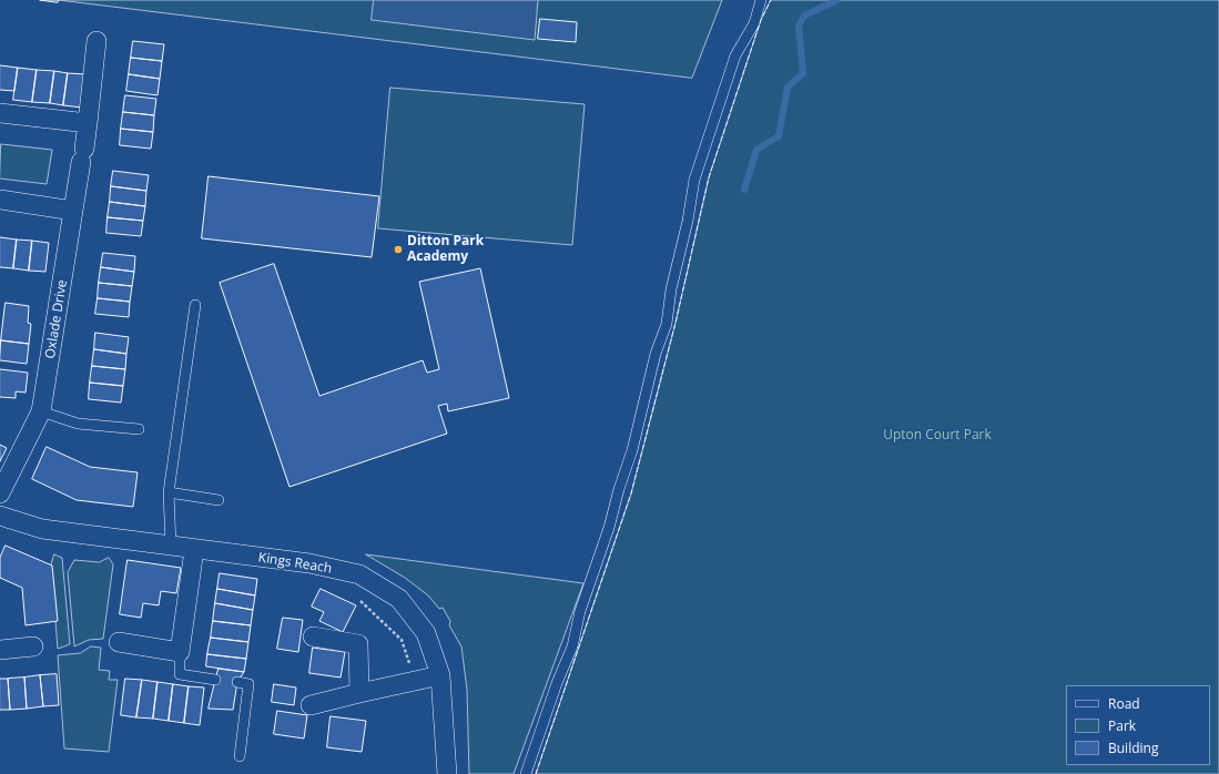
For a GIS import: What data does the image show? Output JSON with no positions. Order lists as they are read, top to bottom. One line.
{"streets":{"street":["Oxlade Drive","Kings Reach"]},"parks":["Upton Court Park"],"places":["Ditton Park Academy"],"legend":["Road","Park","Building"]}
